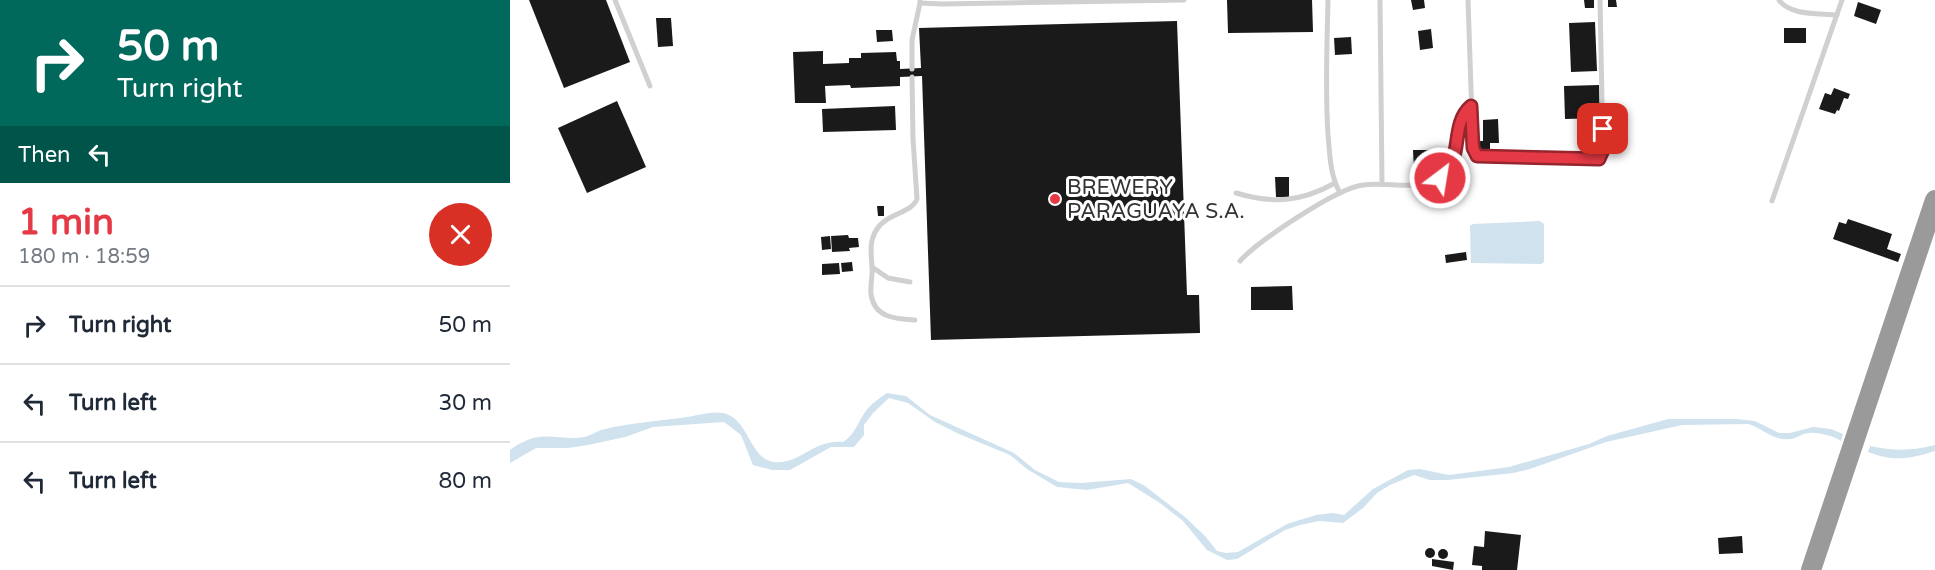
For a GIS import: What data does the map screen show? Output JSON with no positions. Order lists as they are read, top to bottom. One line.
{"places":["BREWERY PARAGUAYA S.A."],"page":{"turn":["50 m","Turn right"],"then":"Then","heading":["1 min","180 m · 18:59"],"list":[{"name":"Turn right","value":"50 m"},{"name":"Turn left","value":"30 m"},{"name":"Turn left","value":"80 m"}]}}
